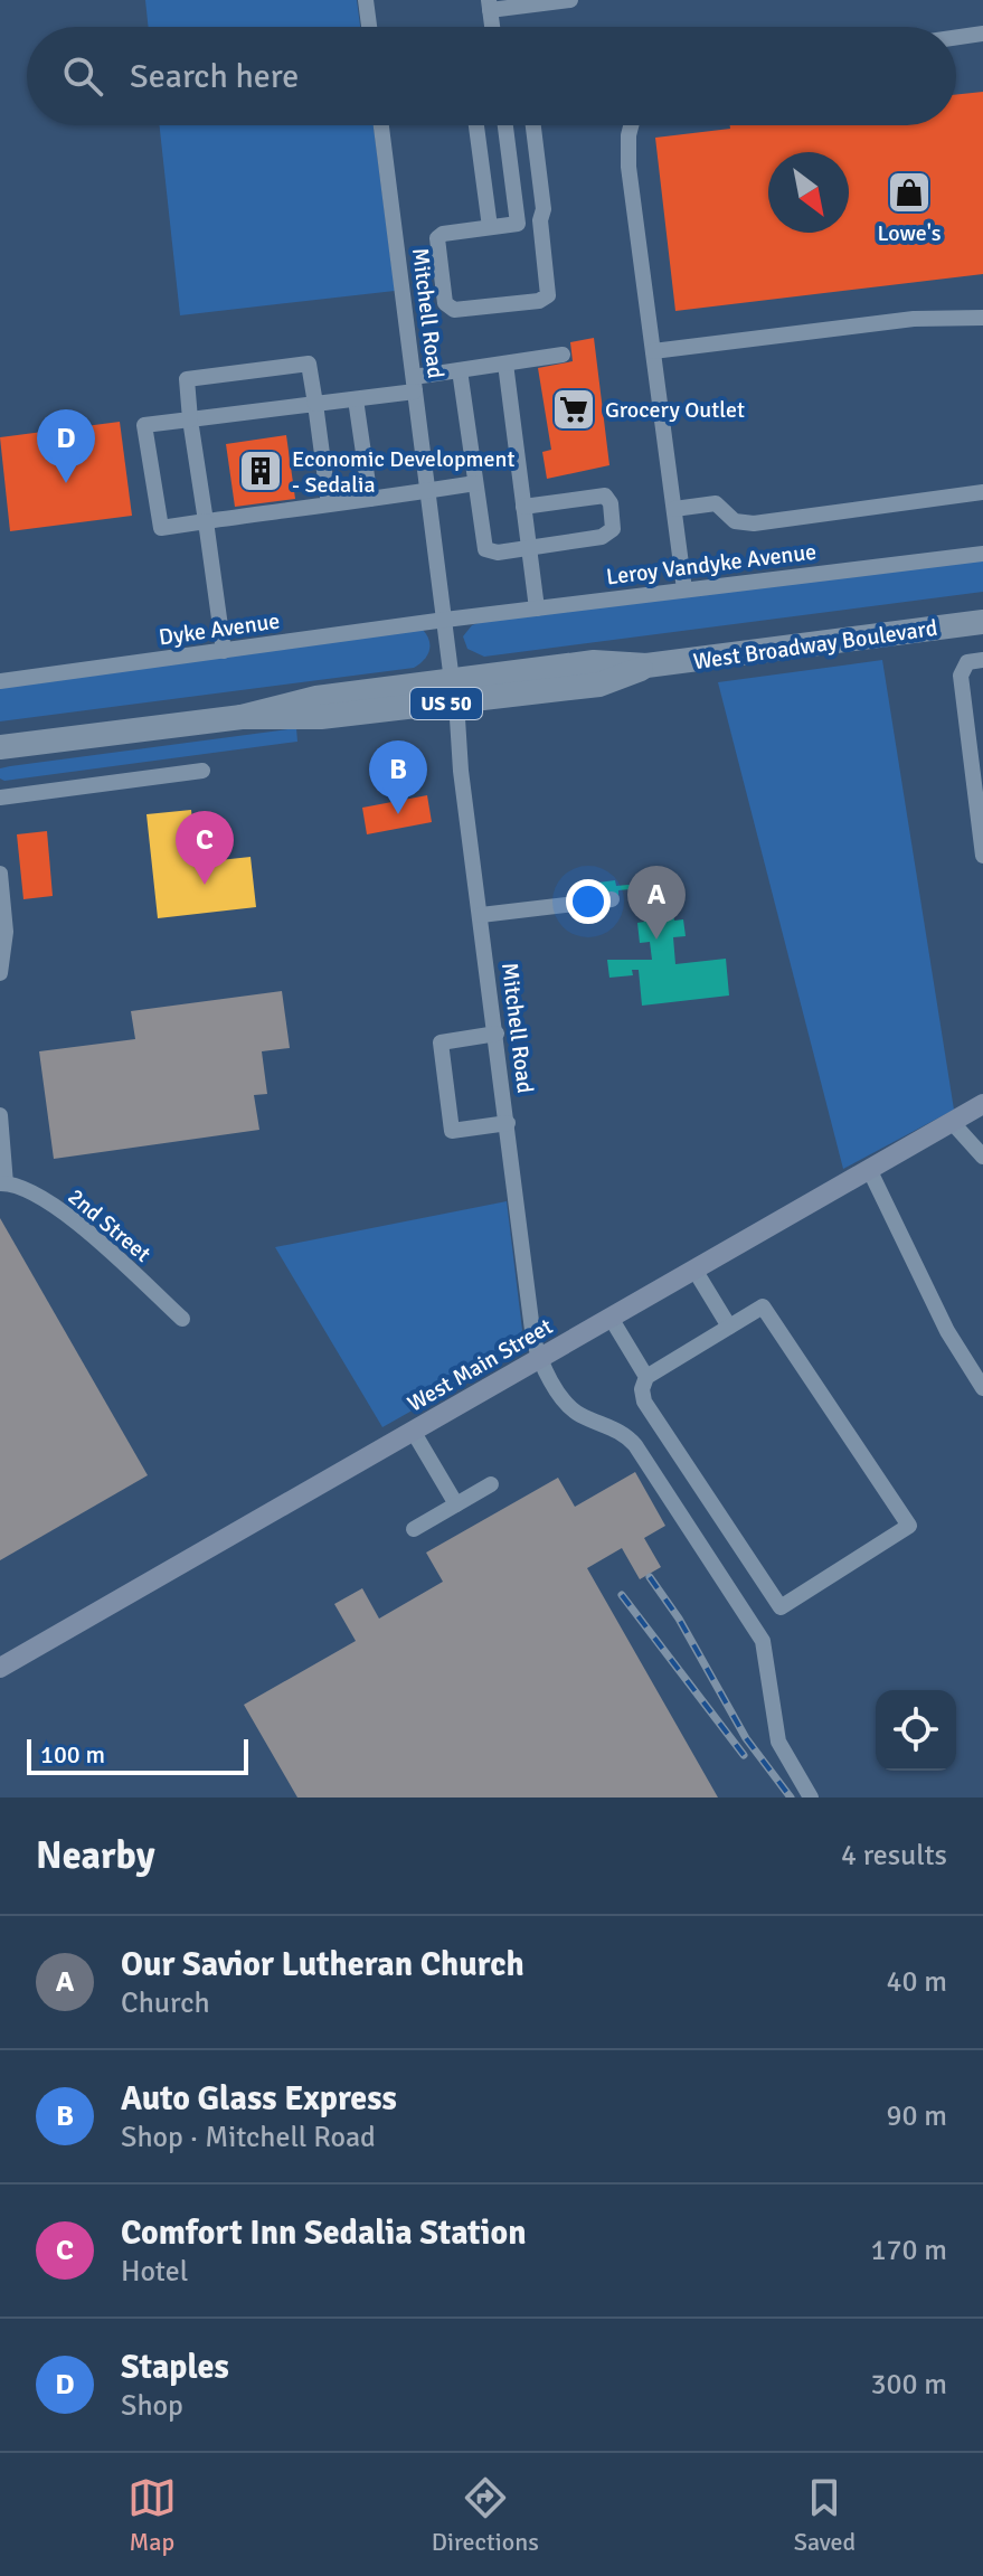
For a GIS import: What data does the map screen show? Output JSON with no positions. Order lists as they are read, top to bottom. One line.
{"streets":{"highway":["West Broadway Boulevard","US 50"],"main road":["West Main Street"],"street":["Mitchell Road","Leroy Vandyke Avenue","Dyke Avenue","2nd Street"]},"crossings":[["Mitchell Road","Leroy Vandyke Avenue"],["Mitchell Road","Dyke Avenue"],["Mitchell Road","West Broadway Boulevard"],["Mitchell Road","West Main Street"],["Leroy Vandyke Avenue","Dyke Avenue"]],"places":{"shop":["Lowe's"],"supermarket":["Grocery Outlet"],"building":["Economic Development - Sedalia"]},"scale_bar":"100 m","north":"bottom right","page":{"search":"Search here","pins":["D","B","C","A"],"scale":"100 m","heading":["Nearby","4 results"],"list":[{"mark":"A","name":"Our Savior Lutheran Church","note":"Church","value":"40 m"},{"mark":"B","name":"Auto Glass Express","note":"Shop · Mitchell Road","value":"90 m"},{"mark":"C","name":"Comfort Inn Sedalia Station","note":"Hotel","value":"170 m"},{"mark":"D","name":"Staples","note":"Shop","value":"300 m"}],"nav":["Map","Directions","Saved"]}}
